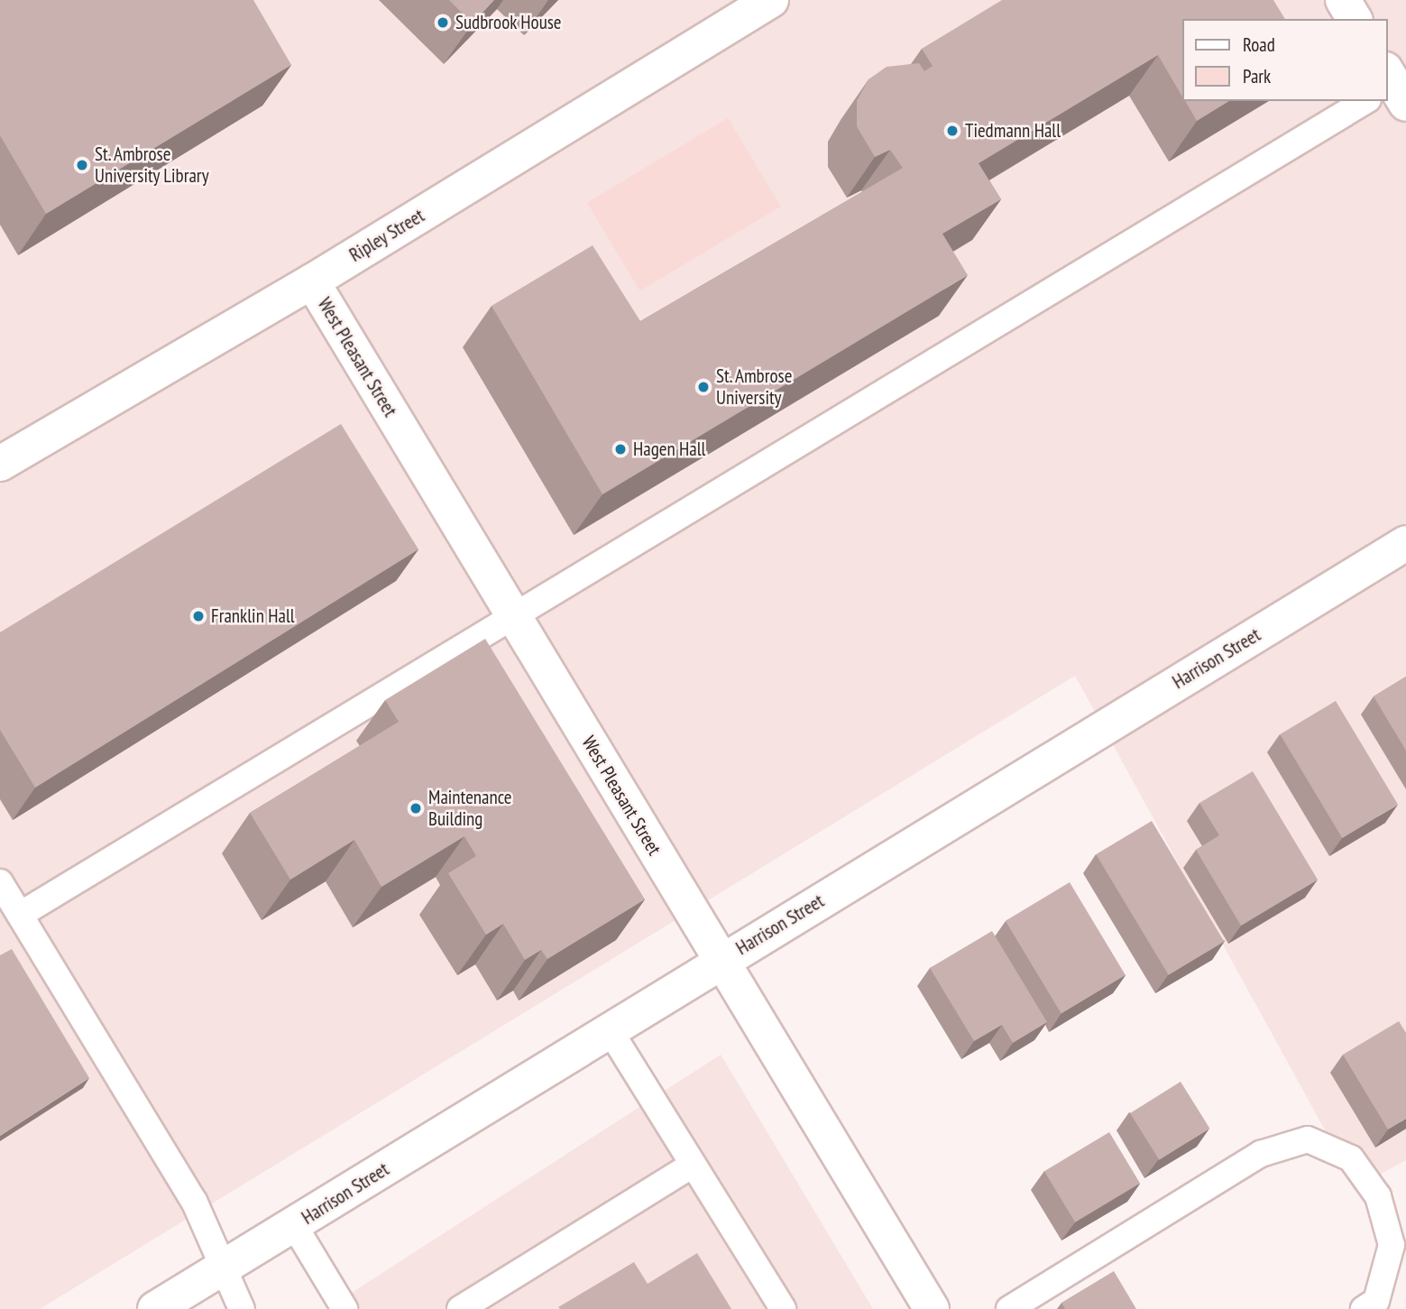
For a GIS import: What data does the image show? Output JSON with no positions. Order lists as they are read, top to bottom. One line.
{"streets":{"main road":["Ripley Street","West Pleasant Street","Harrison Street"]},"crossings":[["Ripley Street","West Pleasant Street"],["West Pleasant Street","Harrison Street"]],"places":["Sudbrook House","Tiedmann Hall","St. Ambrose University Library","St. Ambrose University","Hagen Hall","Franklin Hall","Maintenance Building"],"legend":["Road","Park"]}
